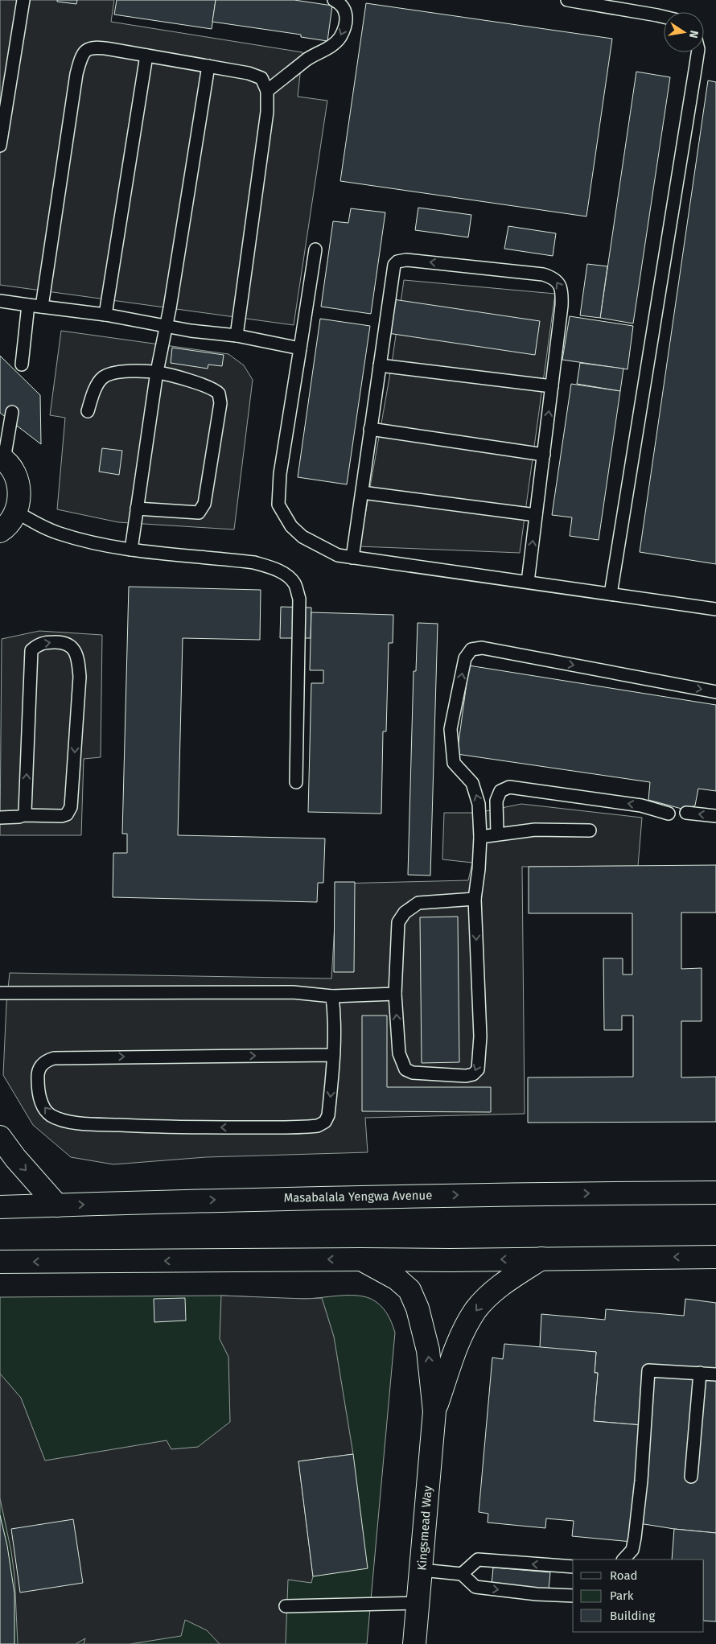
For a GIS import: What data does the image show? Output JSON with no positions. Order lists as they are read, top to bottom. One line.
{"streets":{"main road":["Masabalala Yengwa Avenue","Kingsmead Way"]},"legend":["Road","Park","Building"],"north":"right"}
